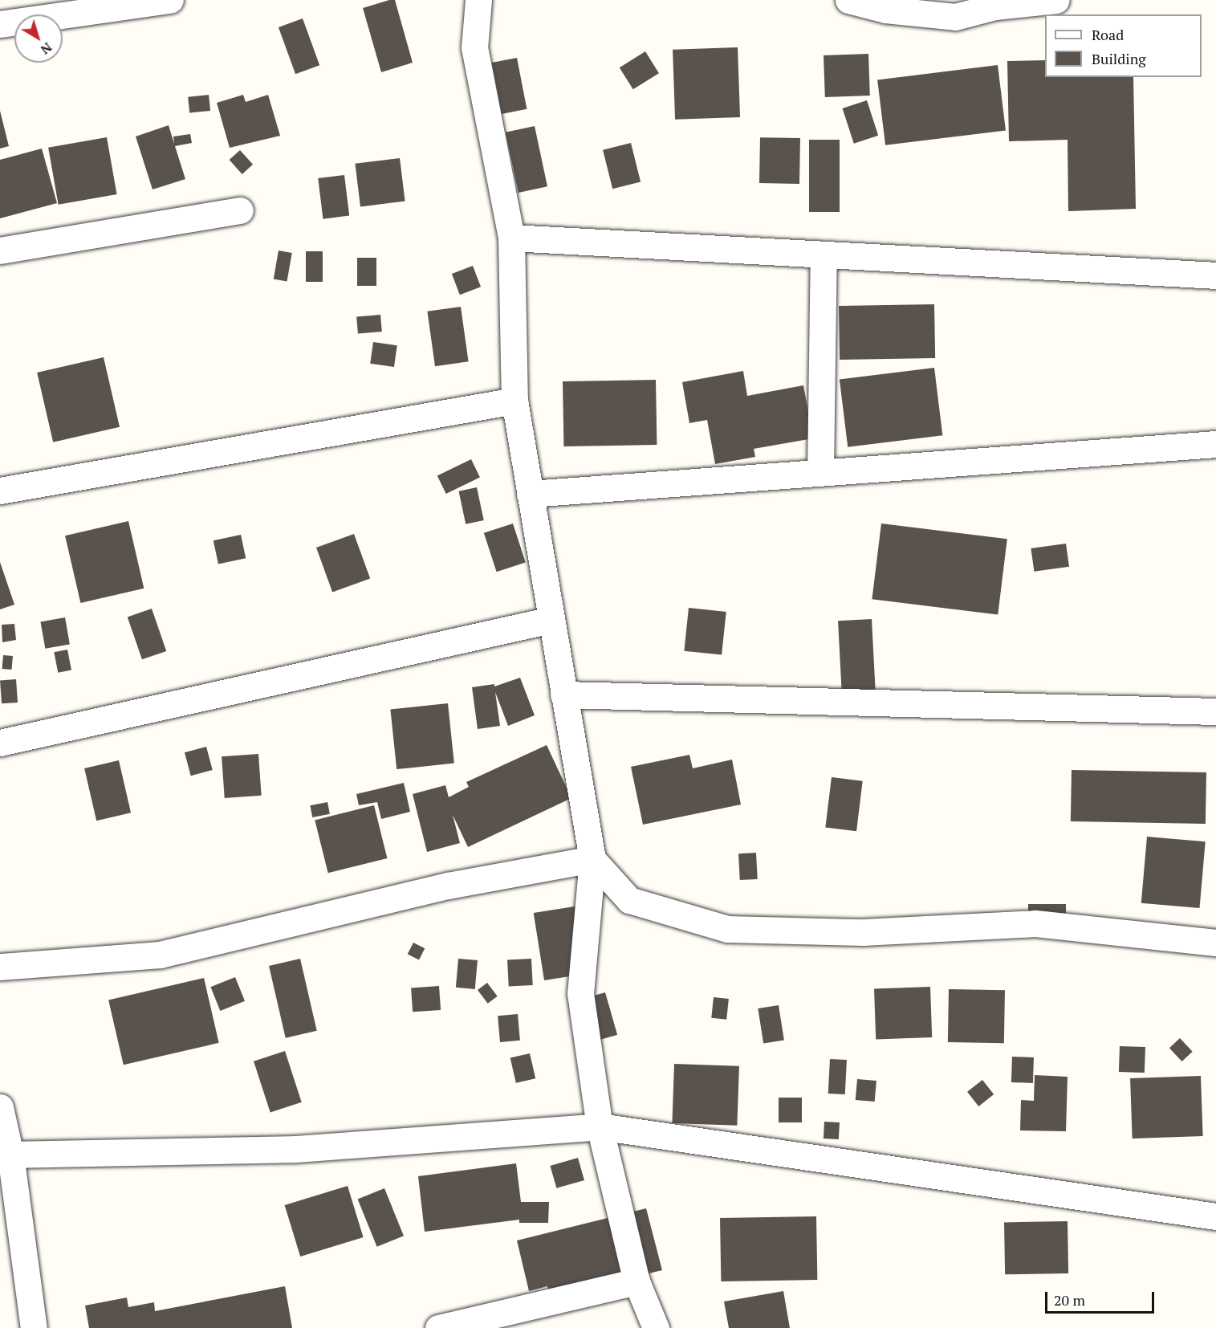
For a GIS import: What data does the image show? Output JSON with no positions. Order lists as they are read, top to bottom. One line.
{"legend":["Road","Building"],"scale_bar":"20 m","north":"bottom right"}
